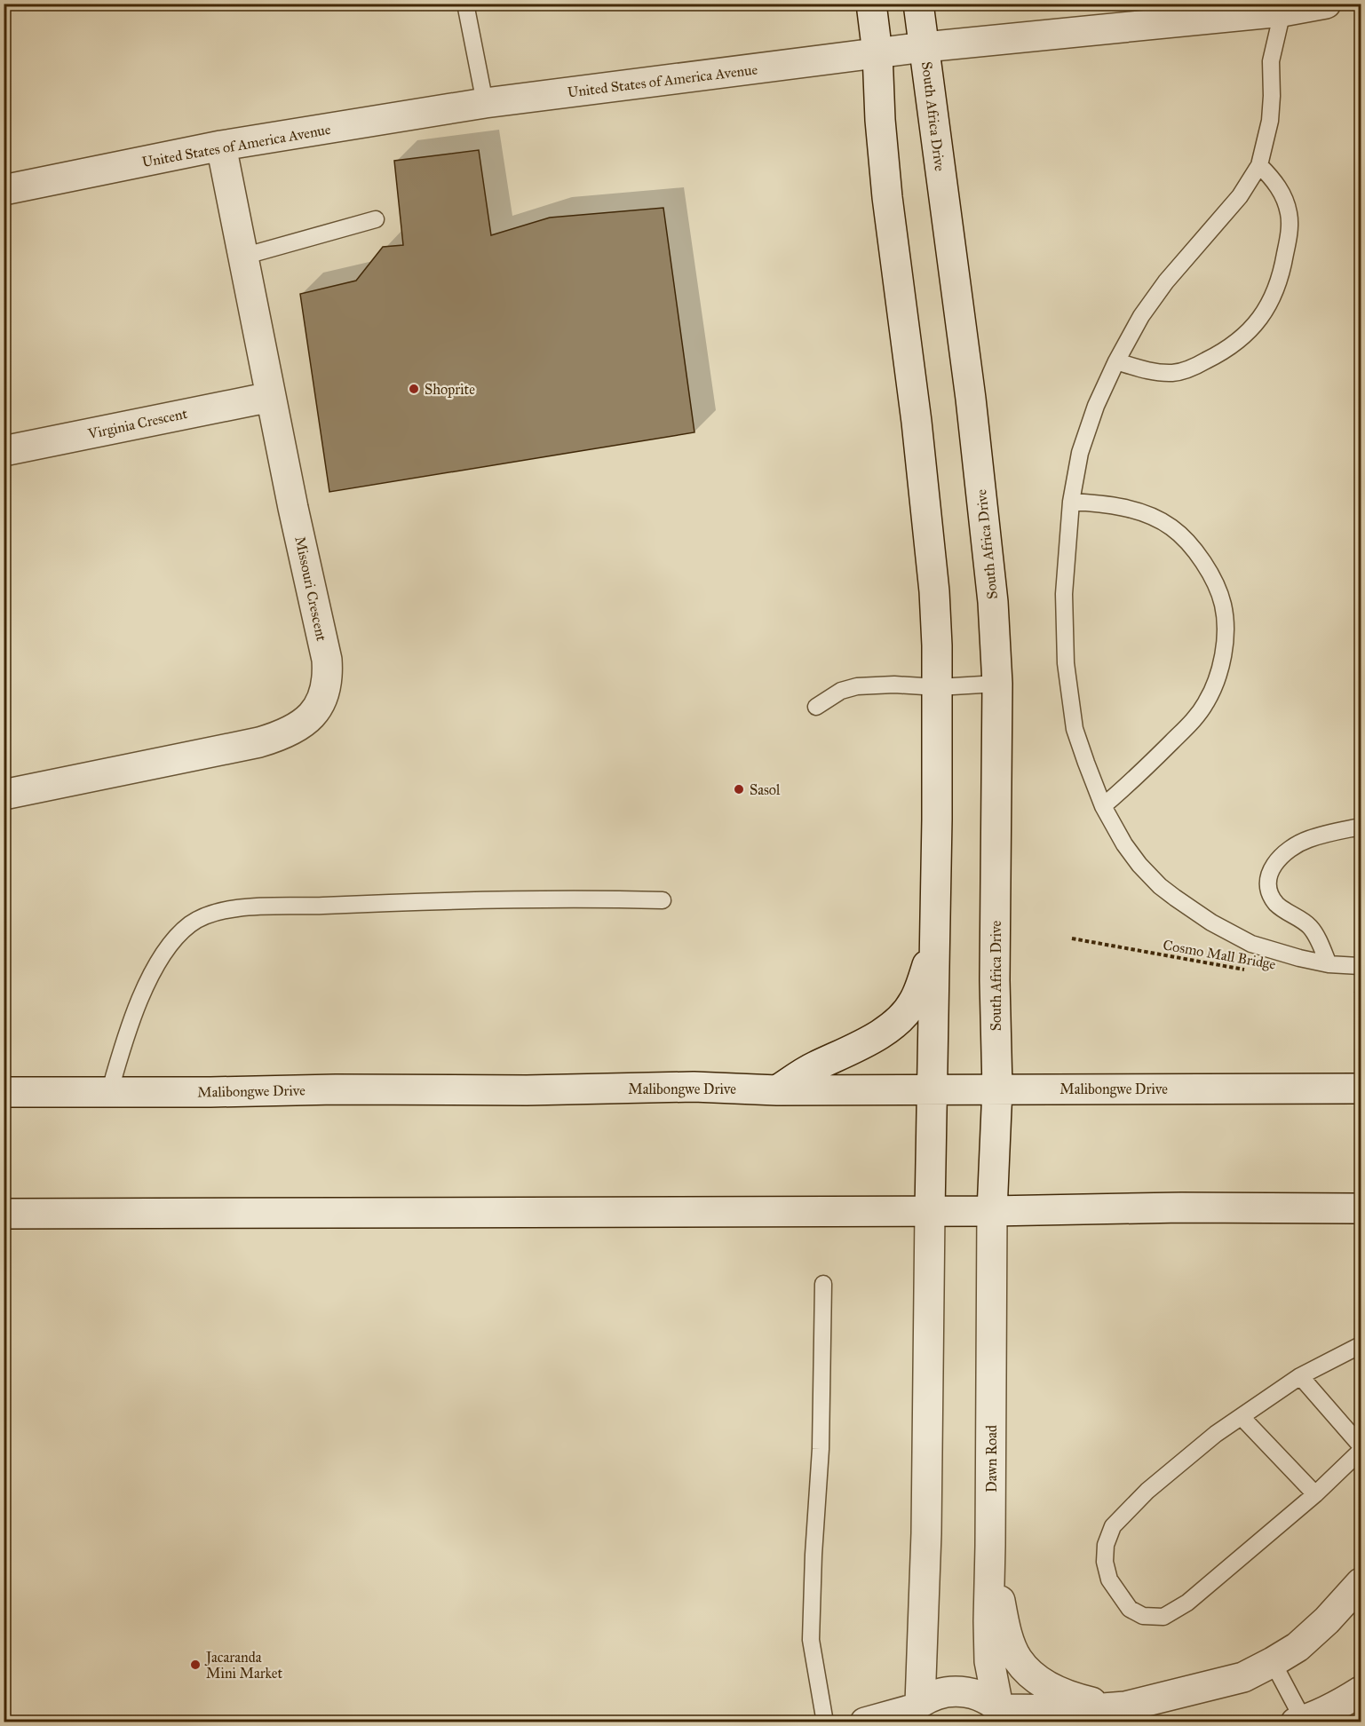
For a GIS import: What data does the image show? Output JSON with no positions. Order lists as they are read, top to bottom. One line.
{"streets":{"street":["United States of America Avenue","South Africa Drive","Virginia Crescent","Missouri Crescent","Malibongwe Drive","Dawn Road"],"path":["Cosmo Mall Bridge"]},"crossings":[["United States of America Avenue","South Africa Drive"],["United States of America Avenue","Missouri Crescent"],["South Africa Drive","Malibongwe Drive"],["South Africa Drive","Dawn Road"],["Virginia Crescent","Missouri Crescent"]],"places":["Shoprite","Sasol","Jacaranda Mini Market"]}
